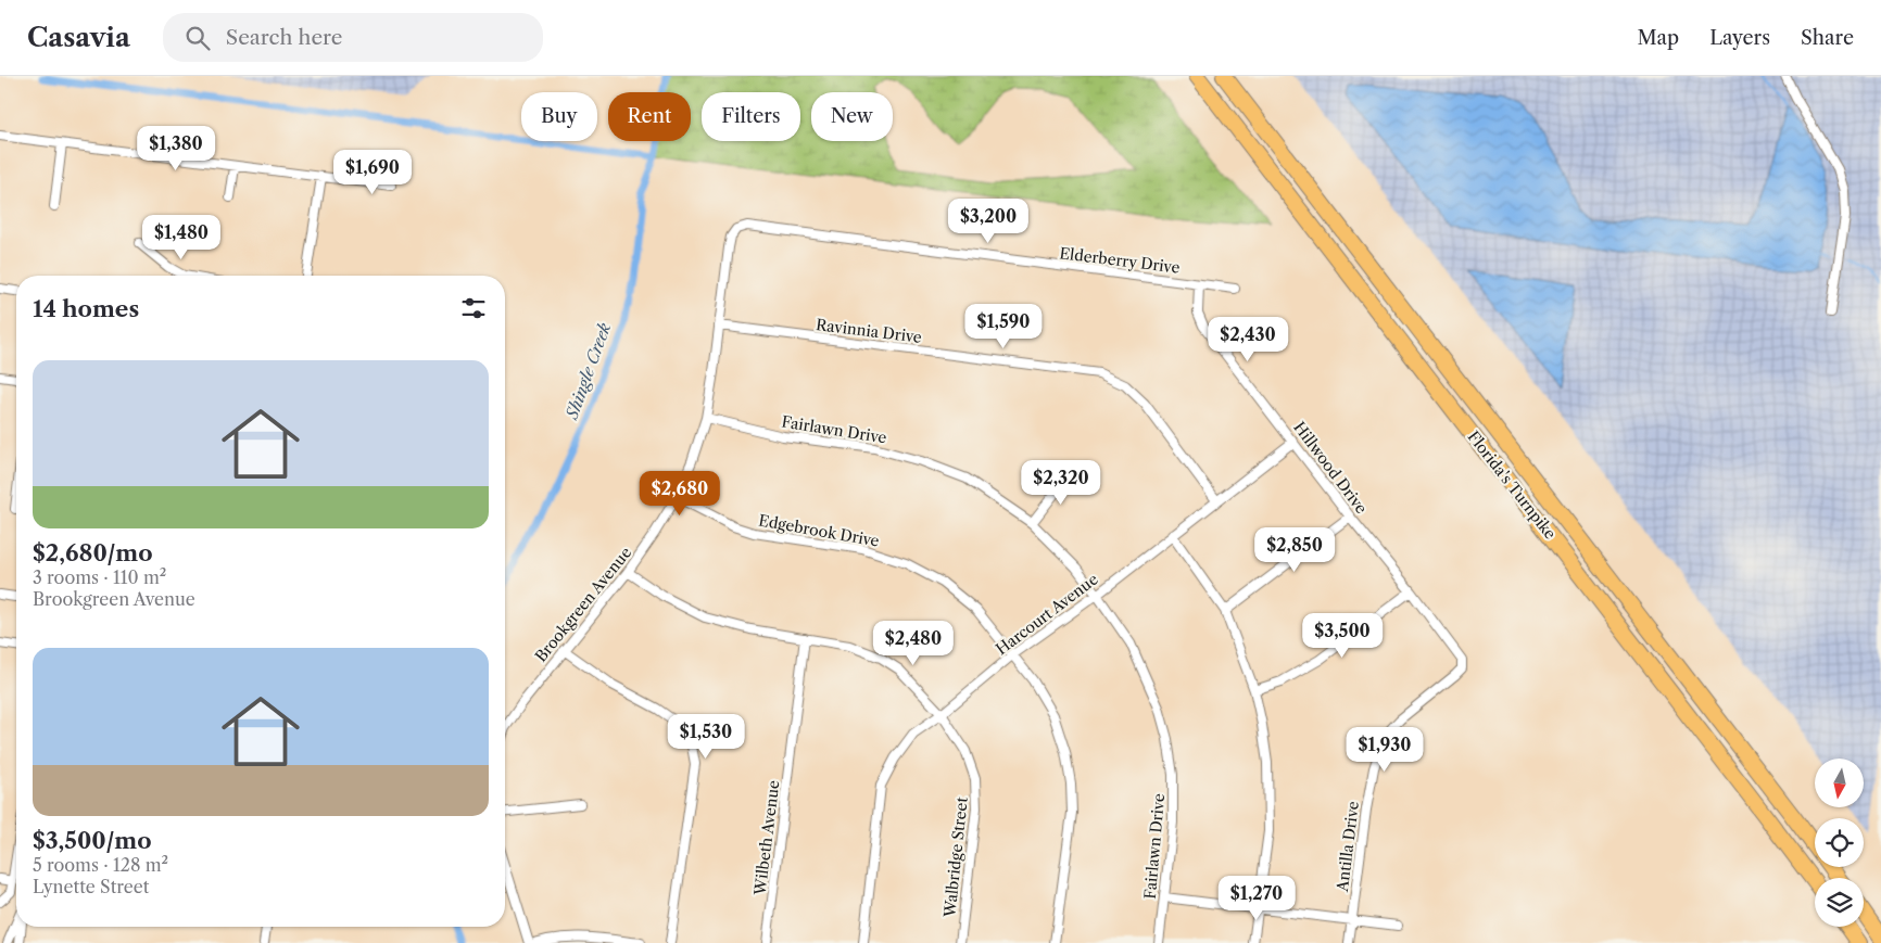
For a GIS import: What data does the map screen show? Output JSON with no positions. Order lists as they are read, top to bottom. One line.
{"streets":{"highway":["Florida's Turnpike"],"street":["Elderberry Drive","Ravinnia Drive","Fairlawn Drive","Hillwood Drive","Edgebrook Drive","Brookgreen Avenue","Harcourt Avenue","Wilbeth Avenue","Antilla Drive","Walbridge Street"]},"crossings":[["Elderberry Drive","Hillwood Drive"],["Elderberry Drive","Brookgreen Avenue"],["Ravinnia Drive","Brookgreen Avenue"],["Ravinnia Drive","Harcourt Avenue"],["Fairlawn Drive","Brookgreen Avenue"],["Fairlawn Drive","Harcourt Avenue"],["Hillwood Drive","Harcourt Avenue"],["Hillwood Drive","Antilla Drive"],["Edgebrook Drive","Brookgreen Avenue"],["Edgebrook Drive","Harcourt Avenue"],["Brookgreen Avenue","Walbridge Street"],["Harcourt Avenue","Walbridge Street"],["Wilbeth Avenue","Walbridge Street"]],"water":["Shingle Creek"],"north":"bottom","page":{"header":"Casavia","search":"Search here","nav":["Map","Layers","Share"],"chip":["Buy","Rent","Filters","New"],"price":["$1,380","$1,690","$3,200","$1,480","$1,590","$2,430","$2,320","$2,680","$2,850","$3,500","$2,480","$1,530","$1,930","$1,270"],"heading":"14 homes","list":[{"name":"$2,680/mo","note":"3 rooms · 110 m² · Brookgreen Avenue"},{"name":"$3,500/mo","note":"5 rooms · 128 m² · Lynette Street"}]}}
